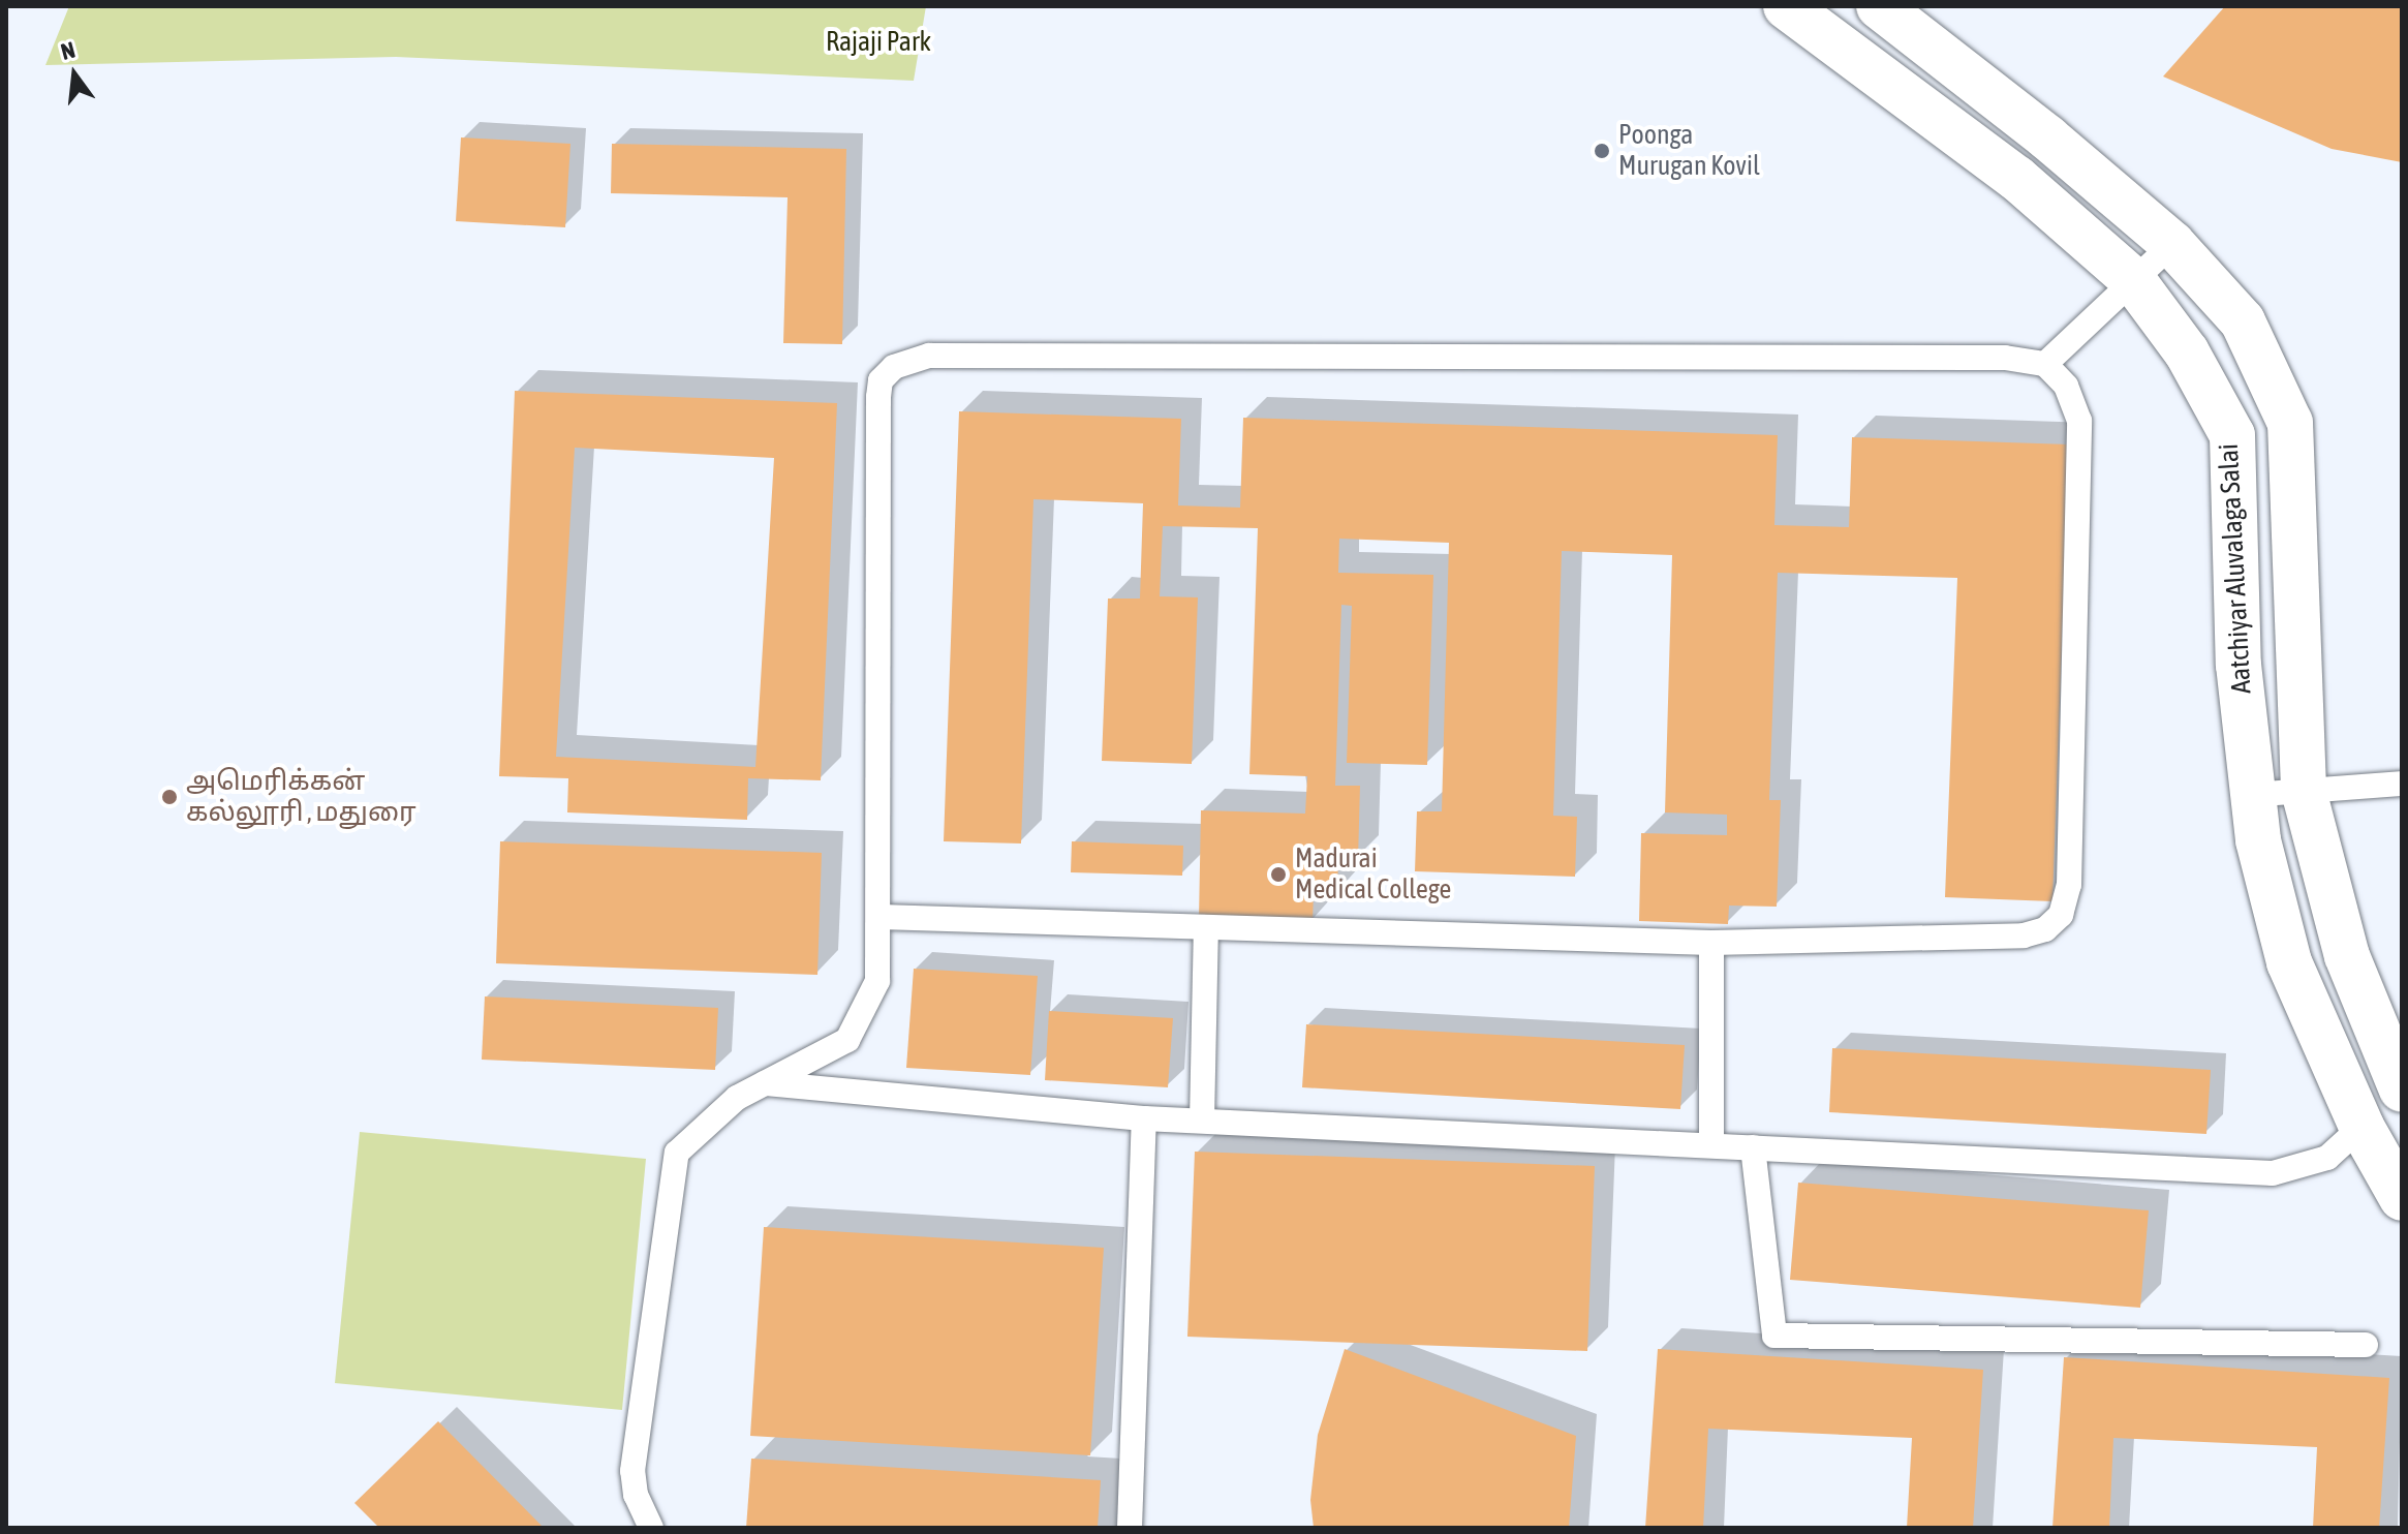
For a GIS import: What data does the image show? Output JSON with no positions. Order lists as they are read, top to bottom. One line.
{"streets":{"street":["Aatchiyar Aluvalaga Salai"]},"parks":["Rajaji Park"],"places":["Poonga Murugan Kovil","அமெரிக்கன் கல்லூரி , மதுரை","Madurai Medical College"],"north":"top"}
